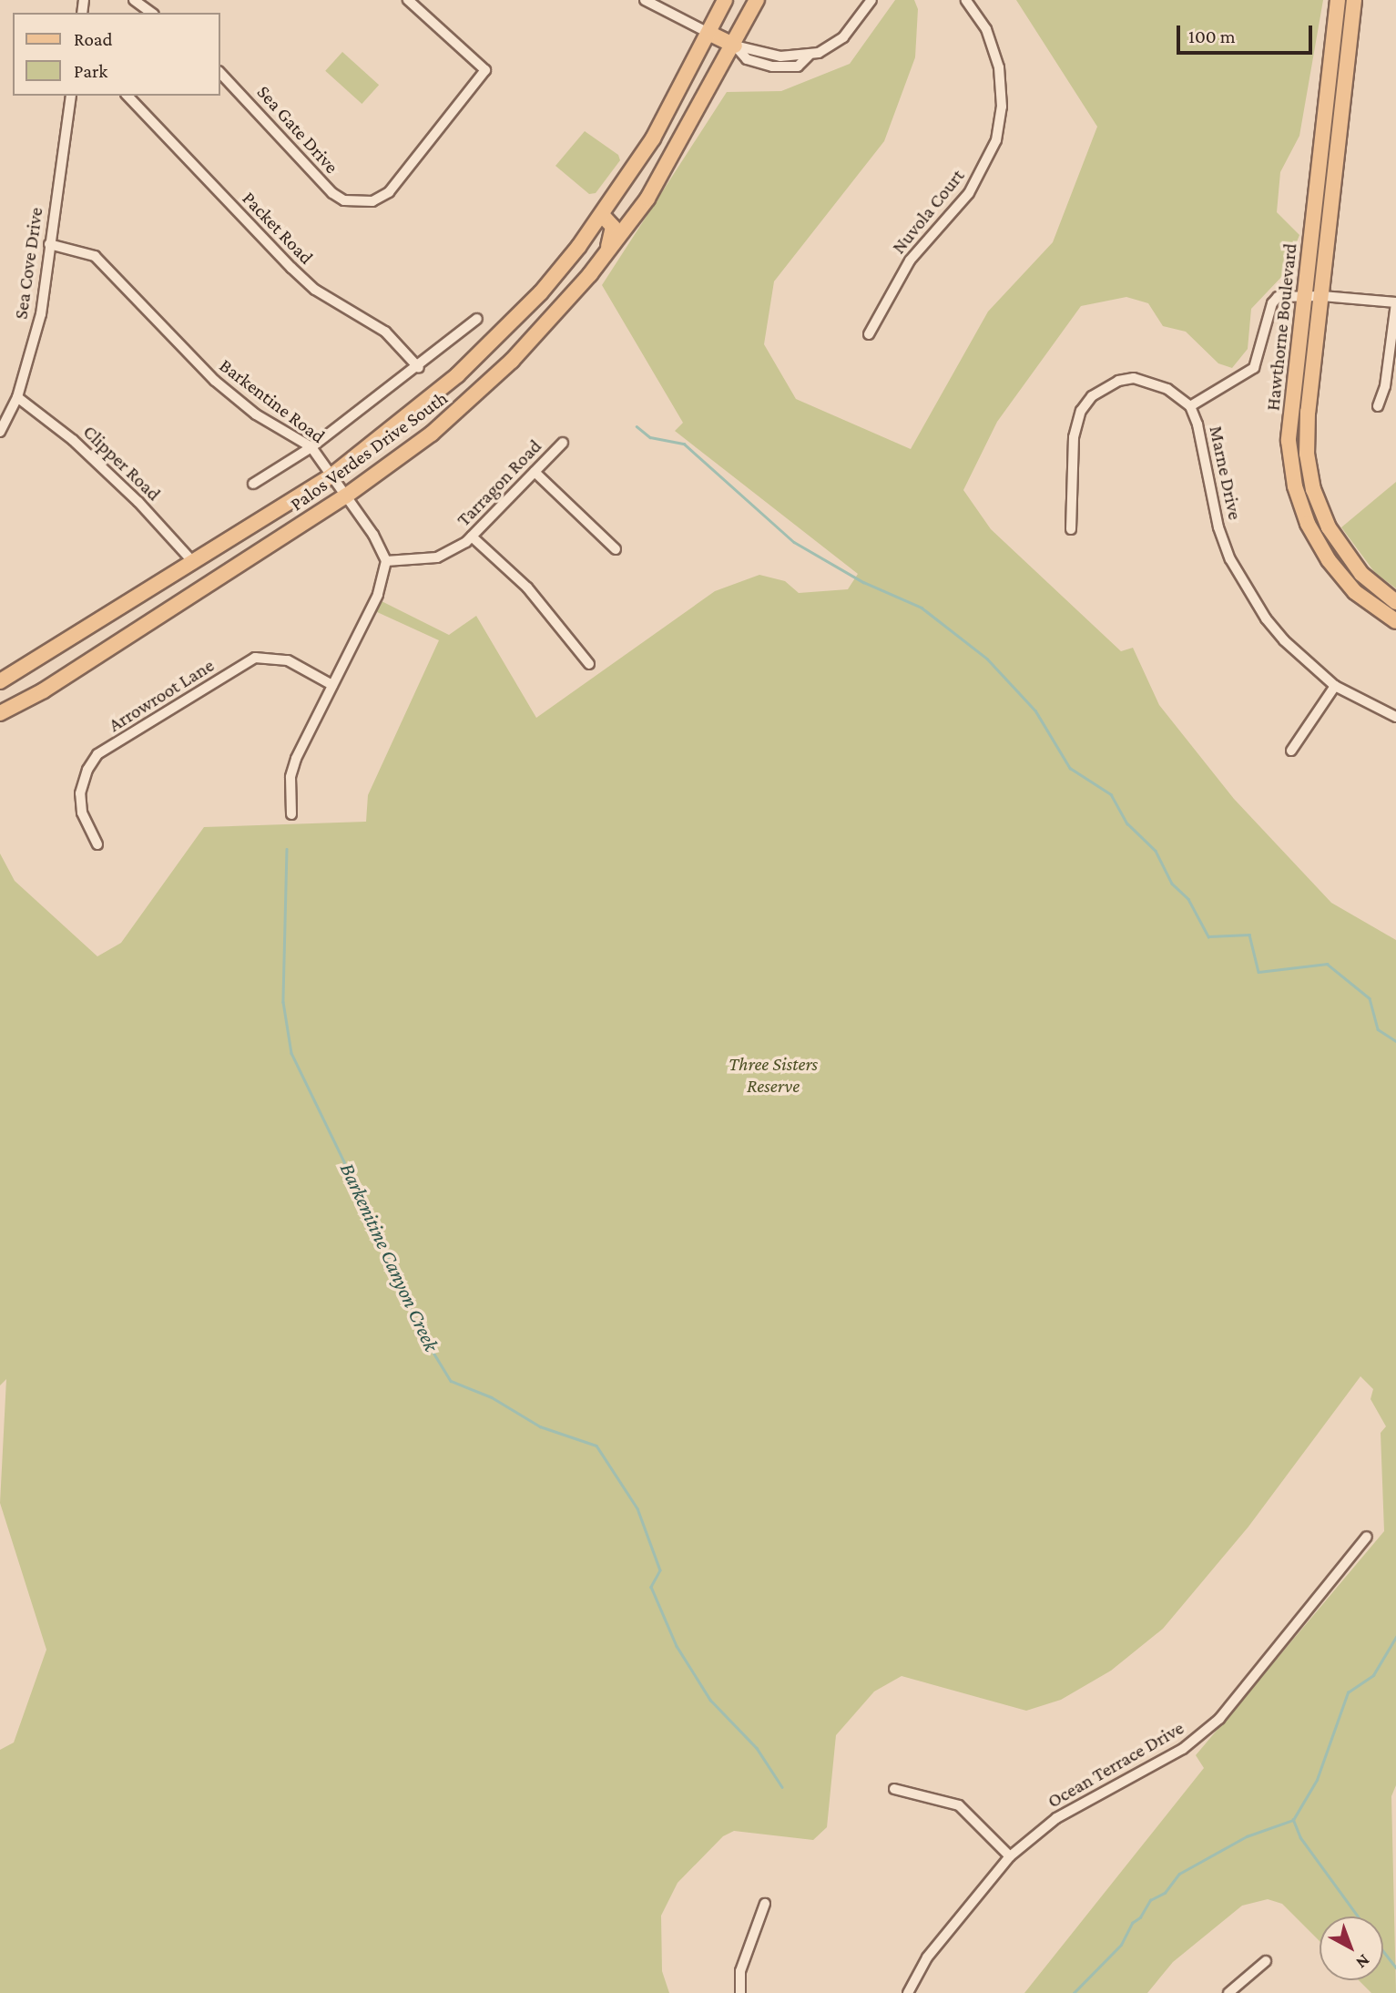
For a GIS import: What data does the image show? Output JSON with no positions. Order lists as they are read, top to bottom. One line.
{"streets":{"main road":["Hawthorne Boulevard","Palos Verdes Drive South"],"street":["Sea Gate Drive","Nuvola Court","Packet Road","Sea Cove Drive","Barkentine Road","Clipper Road","Marne Drive","Tarragon Road","Arrowroot Lane","Ocean Terrace Drive"]},"crossings":[["Packet Road","Palos Verdes Drive South"],["Sea Cove Drive","Barkentine Road"],["Sea Cove Drive","Clipper Road"],["Barkentine Road","Palos Verdes Drive South"],["Barkentine Road","Tarragon Road"],["Palos Verdes Drive South","Clipper Road"]],"water":["Barkenitine Canyon Creek"],"parks":["Three Sisters Reserve"],"legend":["Road","Park"],"scale_bar":"100 m","north":"bottom right"}
